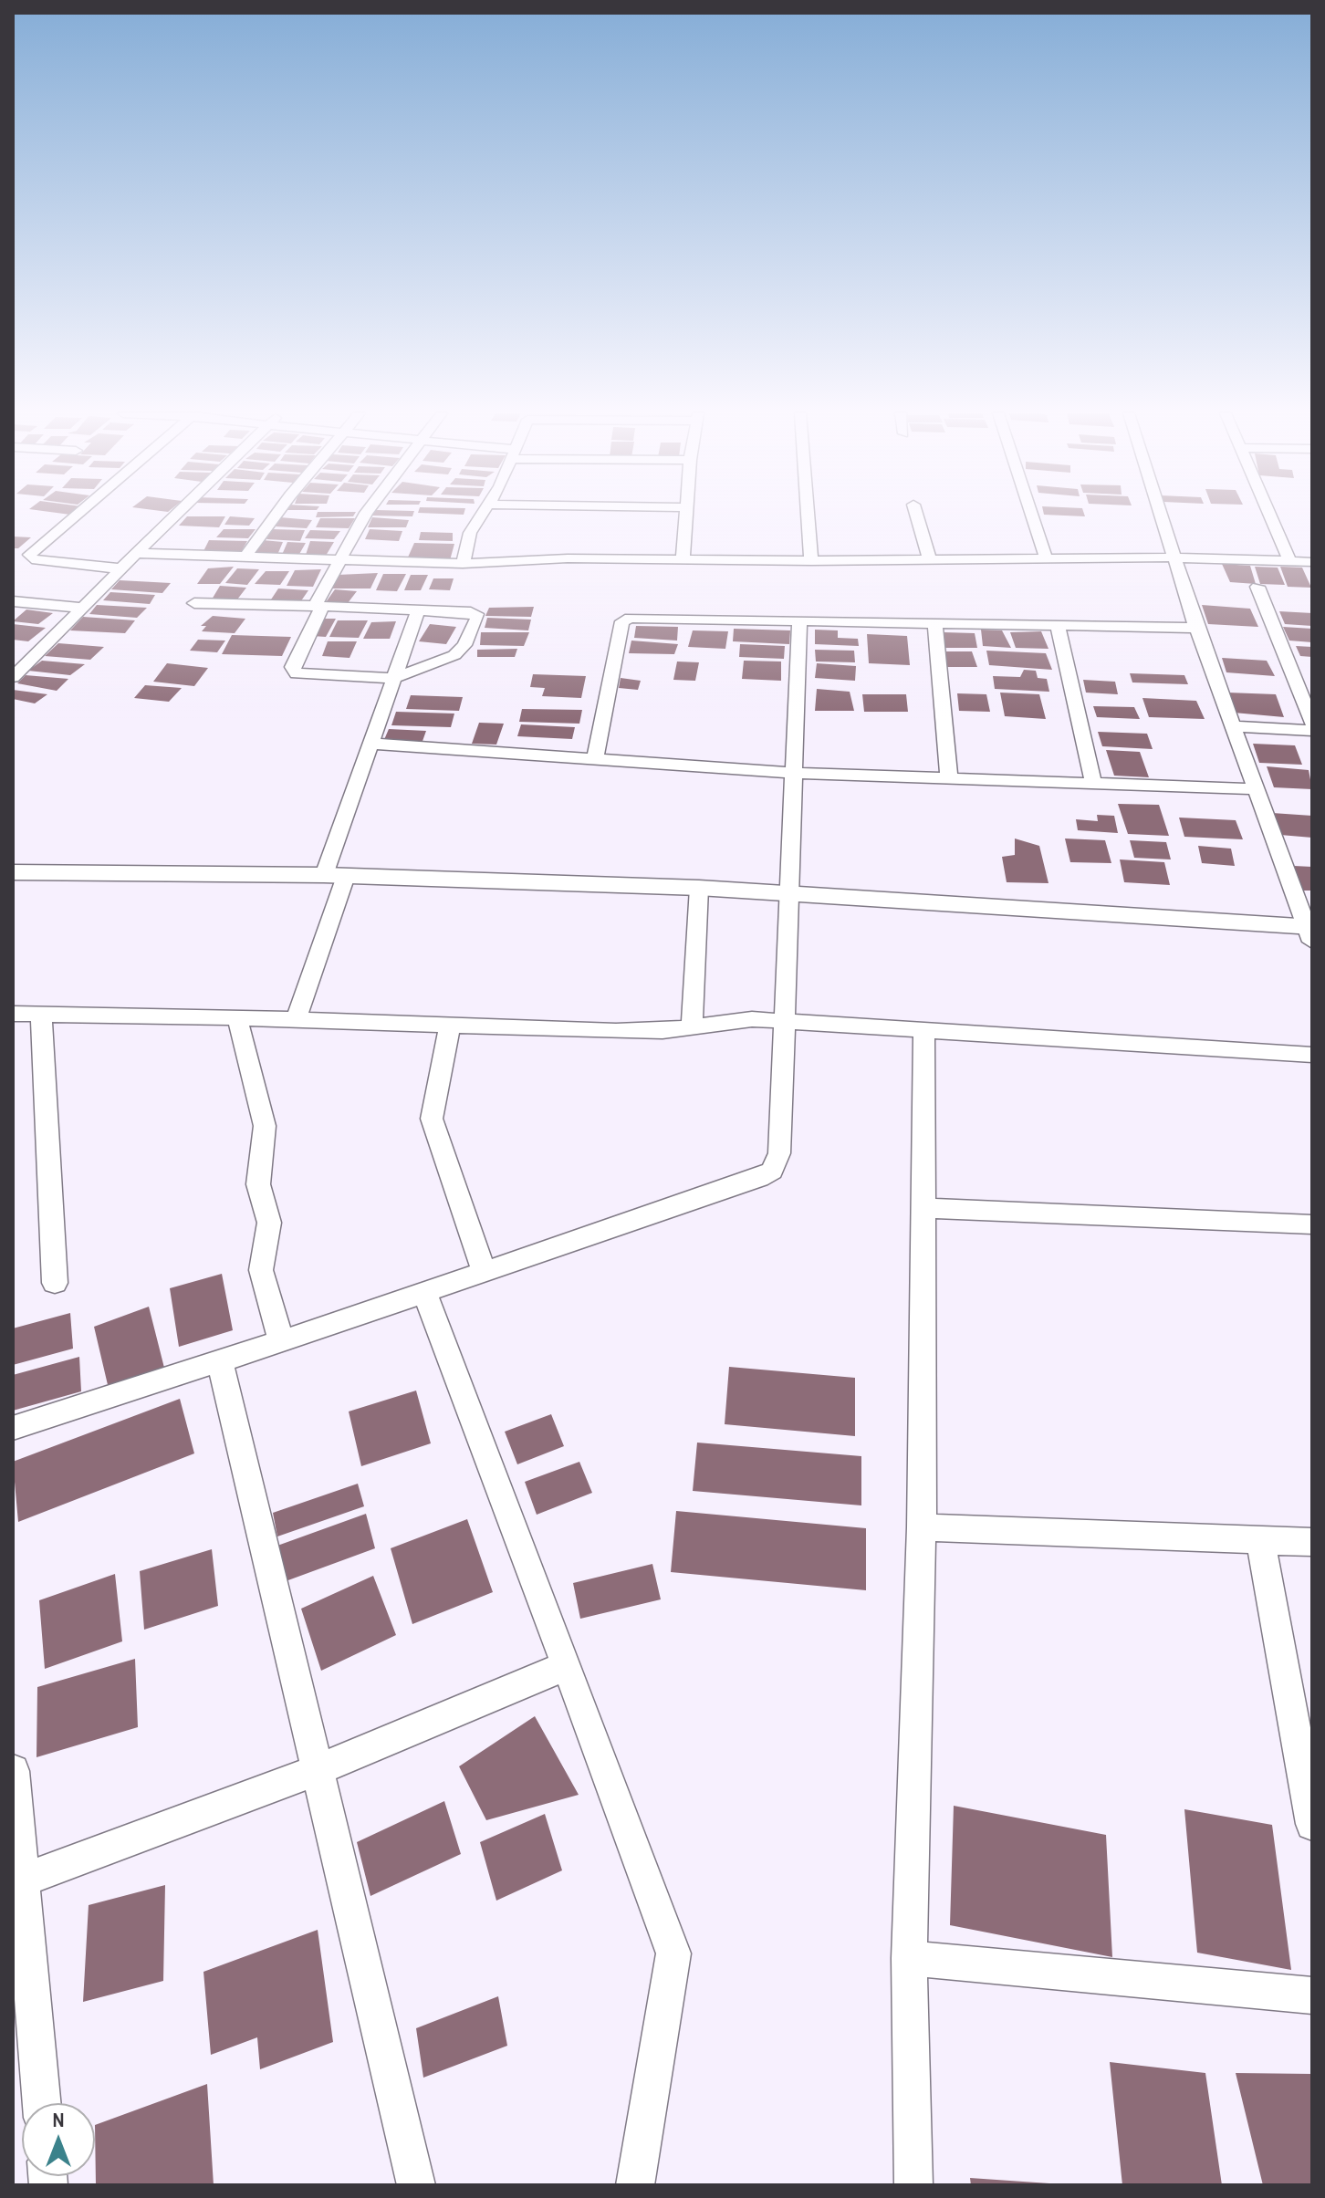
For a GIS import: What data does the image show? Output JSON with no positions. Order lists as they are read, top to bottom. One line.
{"north":"top"}
